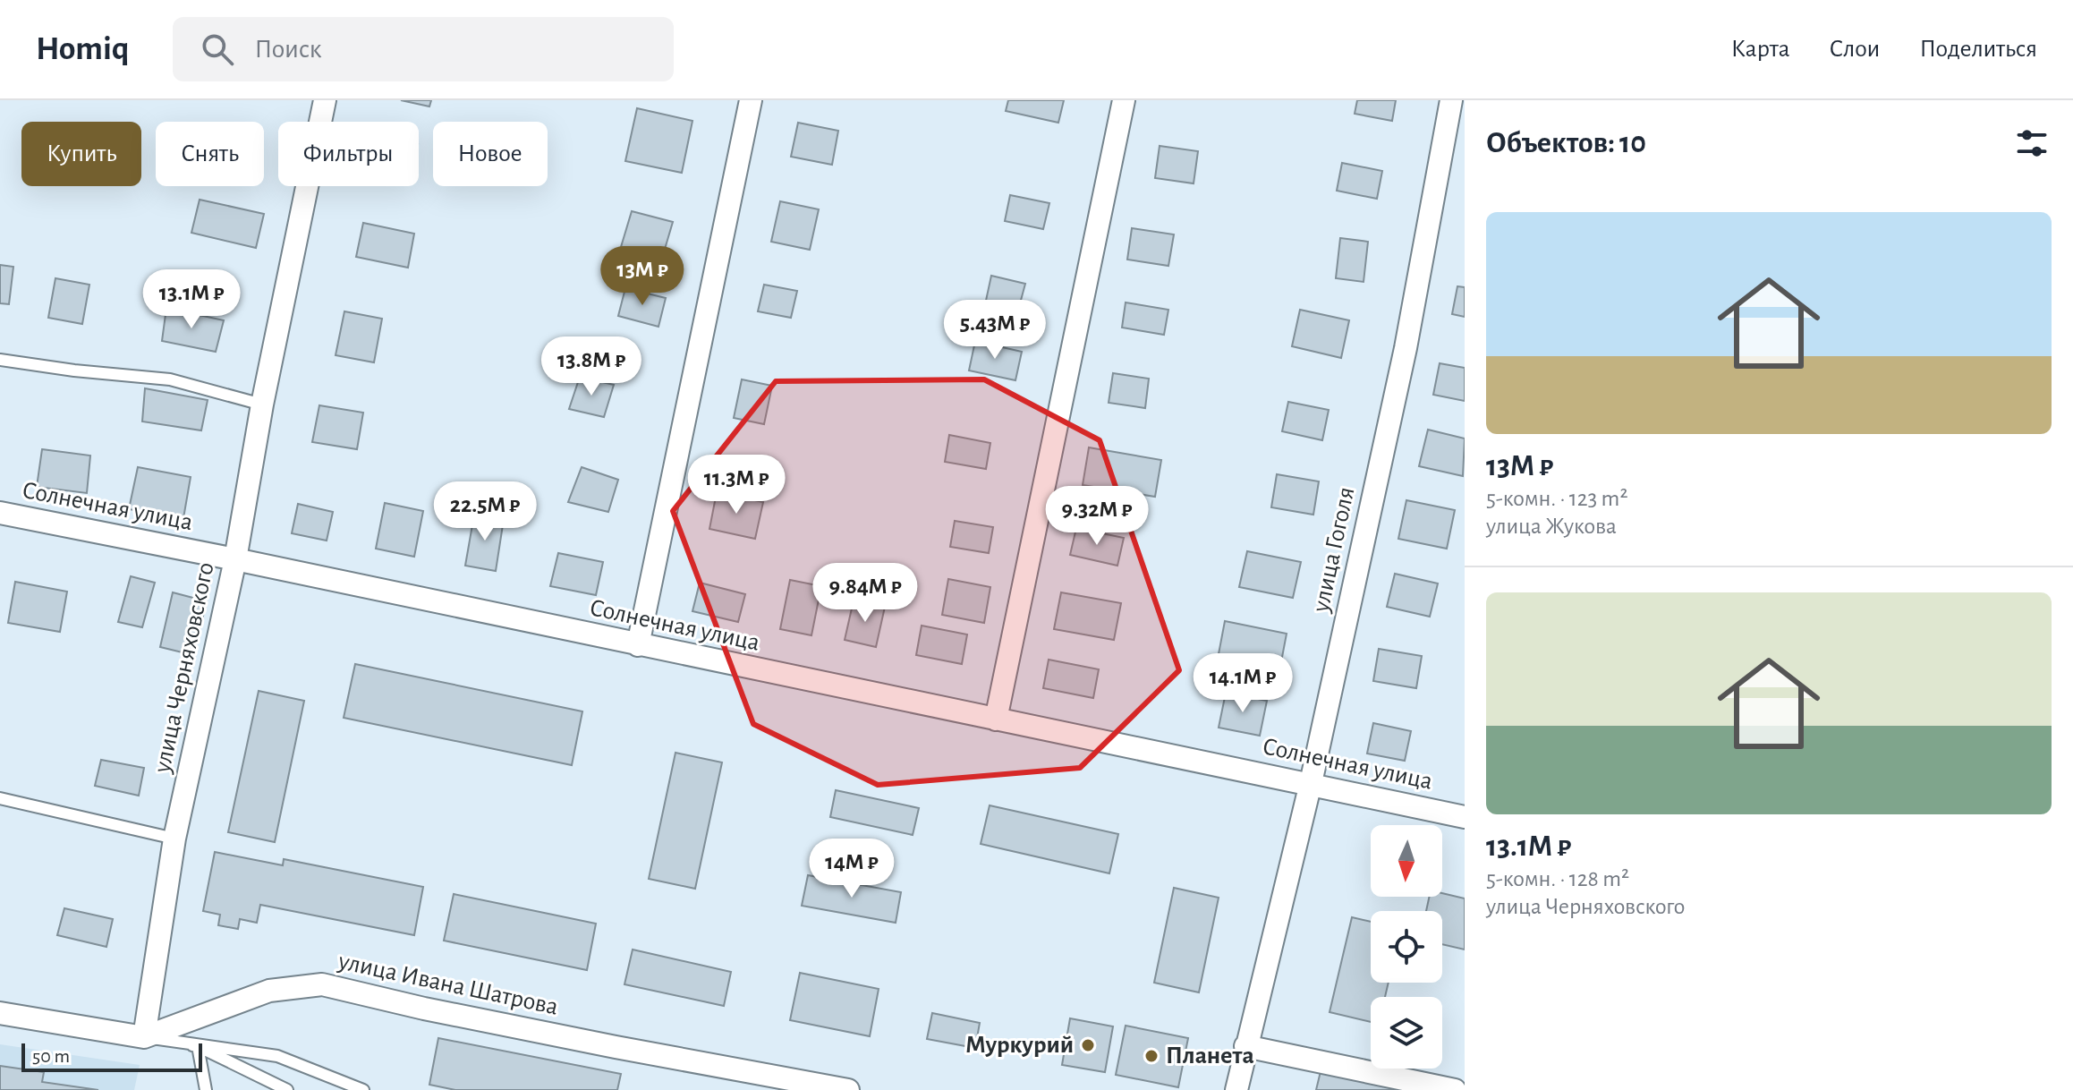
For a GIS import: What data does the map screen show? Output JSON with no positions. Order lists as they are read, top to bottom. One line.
{"streets":{"street":["Солнечная улица","улица Гоголя","улица Черняховского","улица Ивана Шатрова"]},"crossings":[["Солнечная улица","улица Гоголя"],["Солнечная улица","улица Черняховского"],["улица Черняховского","улица Ивана Шатрова"]],"places":["Муркурий","Планета"],"scale_bar":"50 m","north":"bottom","page":{"header":"Homiq","search":"Поиск","nav":["Карта","Слои","Поделиться"],"heading":"Объектов: 10","chip":["Купить","Снять","Фильтры","Новое"],"list":[{"name":"13M ₽","note":"5-комн. · 123 m² · улица Жукова"},{"name":"13.1M ₽","note":"5-комн. · 128 m² · улица Черняховского"}],"price":["13M ₽","13.1M ₽","5.43M ₽","13.8M ₽","11.3M ₽","22.5M ₽","9.32M ₽","9.84M ₽","14.1M ₽","14M ₽"],"scale":"50 m"}}
